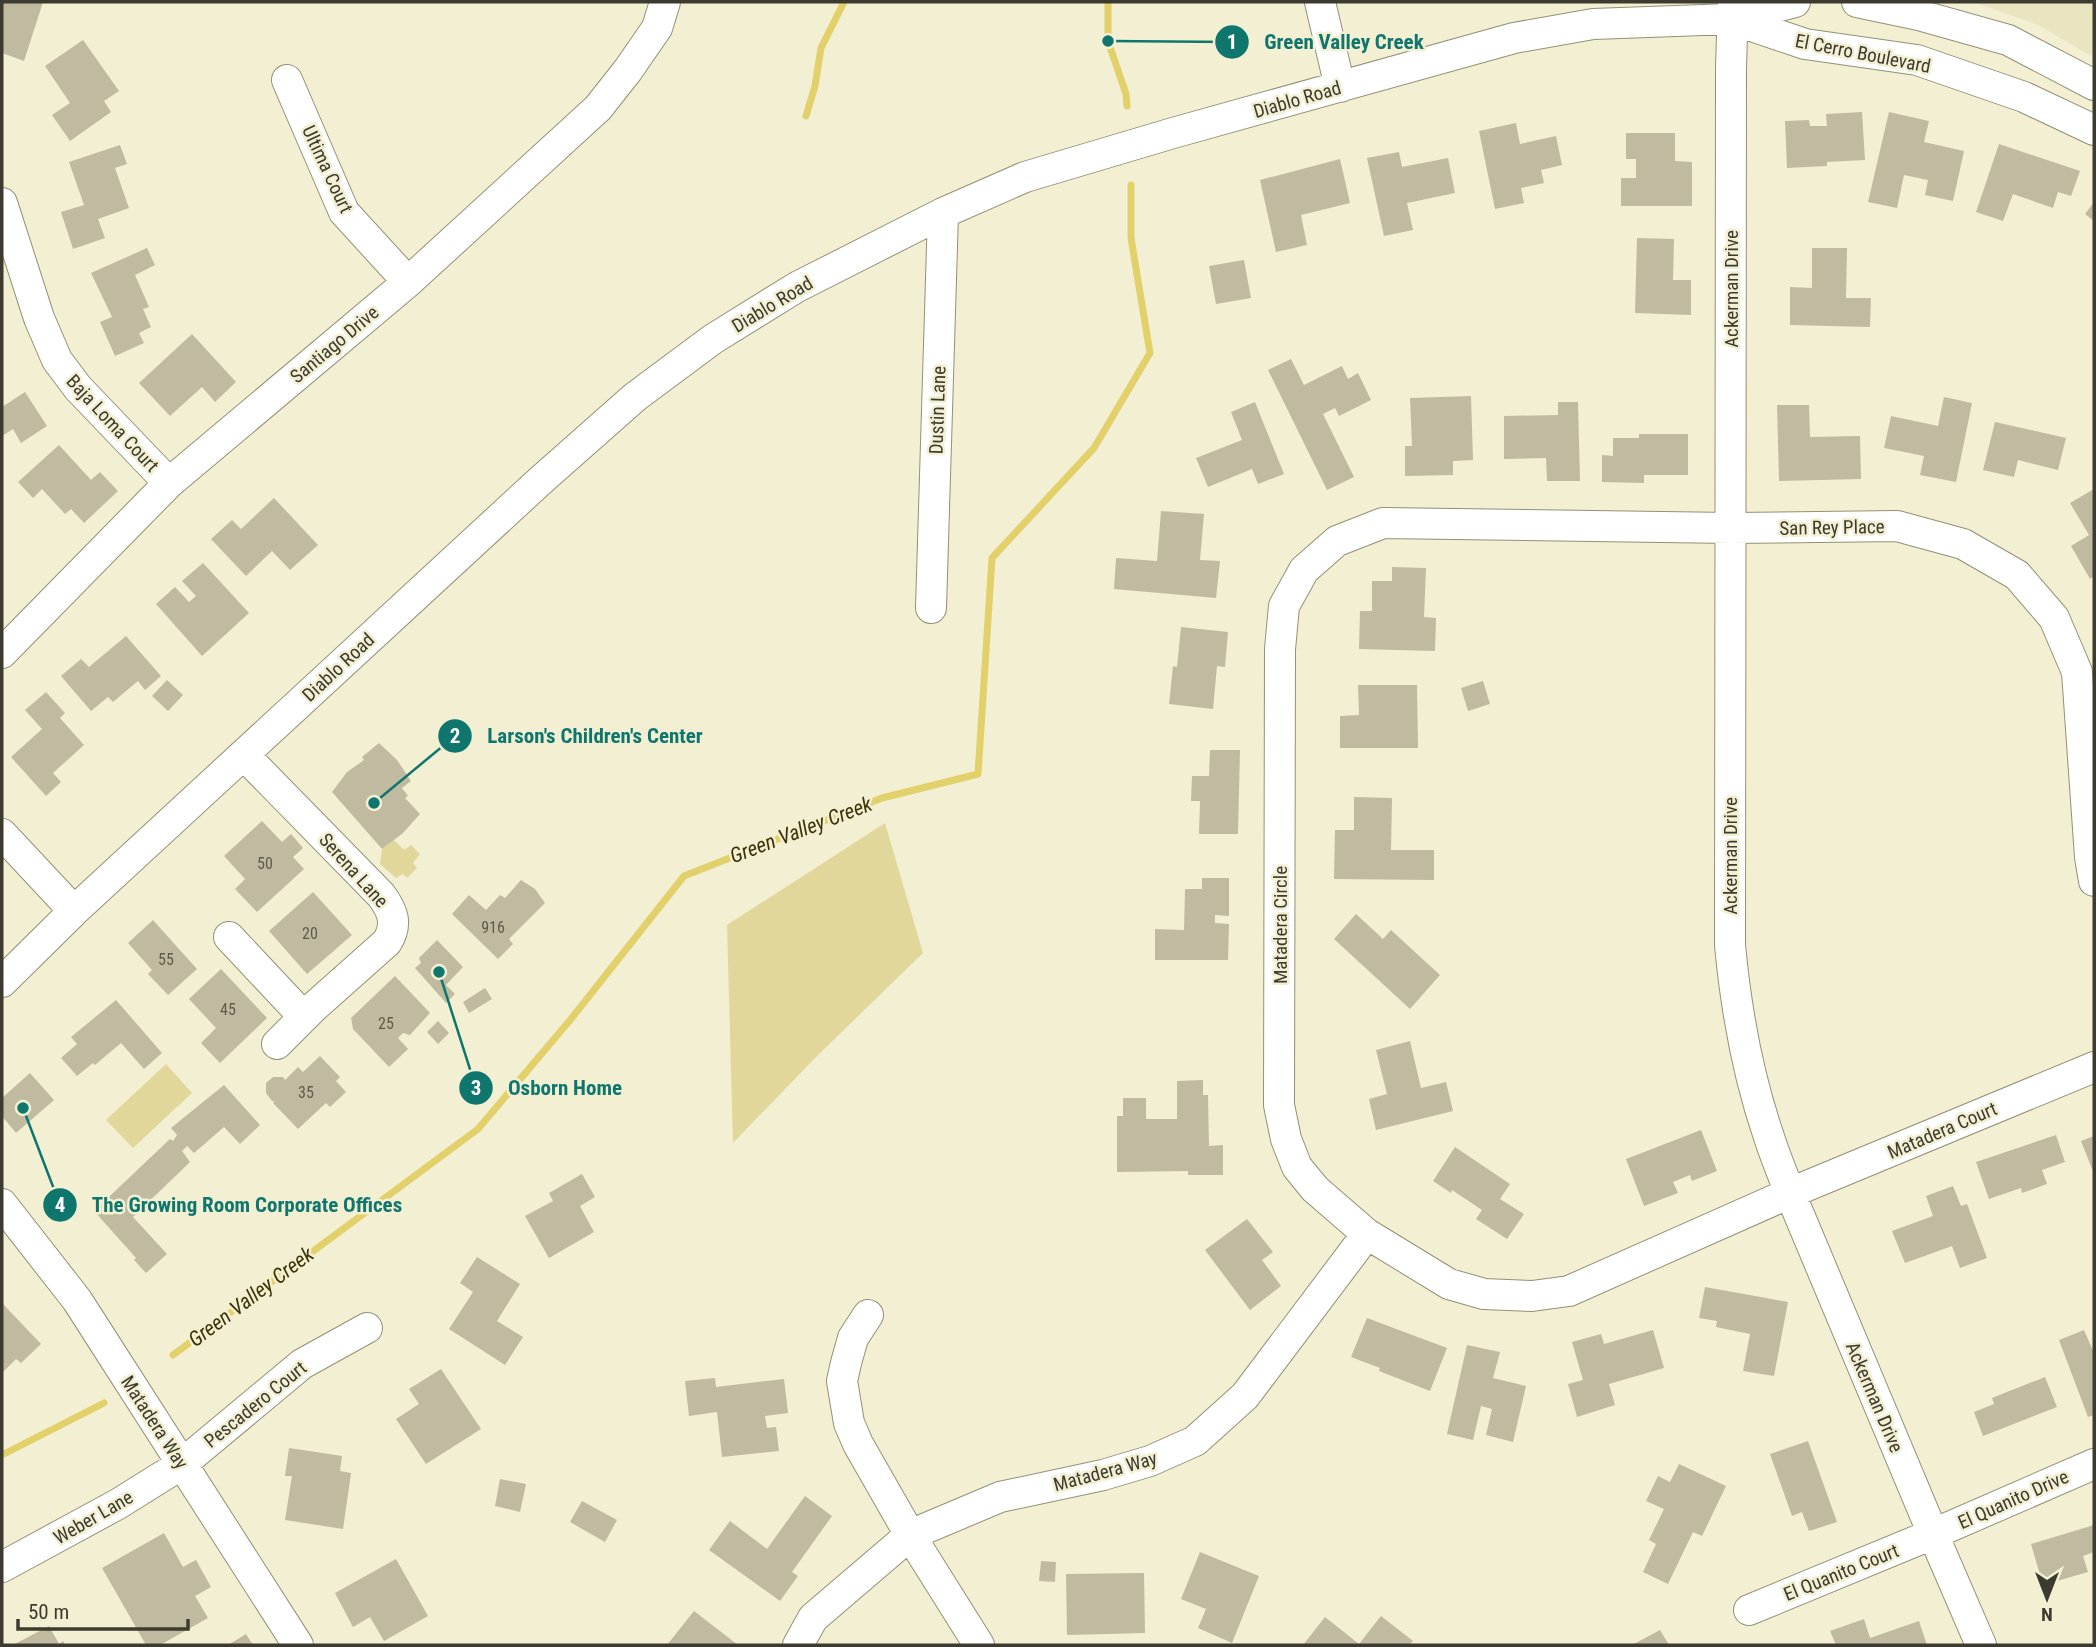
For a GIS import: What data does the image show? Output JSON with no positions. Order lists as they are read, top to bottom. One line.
{"streets":{"street":["El Cerro Boulevard","Diablo Road","Ultima Court","Ackerman Drive","Santiago Drive","Dustin Lane","Baja Loma Court","San Rey Place","Serena Lane","Matadera Circle","Matadera Court","Pescadero Court","Matadera Way","El Quanito Drive","Weber Lane","El Quanito Court"]},"crossings":[["El Cerro Boulevard","Diablo Road"],["El Cerro Boulevard","Ackerman Drive"],["Diablo Road","Ackerman Drive"],["Diablo Road","Dustin Lane"],["Diablo Road","Serena Lane"],["Ultima Court","Santiago Drive"],["Ackerman Drive","San Rey Place"],["Ackerman Drive","Matadera Circle"],["Ackerman Drive","Matadera Court"],["Ackerman Drive","El Quanito Drive"],["Ackerman Drive","El Quanito Court"],["Santiago Drive","Baja Loma Court"],["San Rey Place","Matadera Circle"],["Matadera Circle","Matadera Court"],["Matadera Circle","Matadera Way"],["Pescadero Court","Matadera Way"],["Pescadero Court","Weber Lane"],["Matadera Way","Weber Lane"],["El Quanito Drive","El Quanito Court"]],"water":["Green Valley Creek"],"places":["Green Valley Creek","Larson's Children's Center","Osborn Home","The Growing Room Corporate Offices"],"house_numbers":["50","916","20","55","45","25","35"],"scale_bar":"50 m","north":"bottom"}
